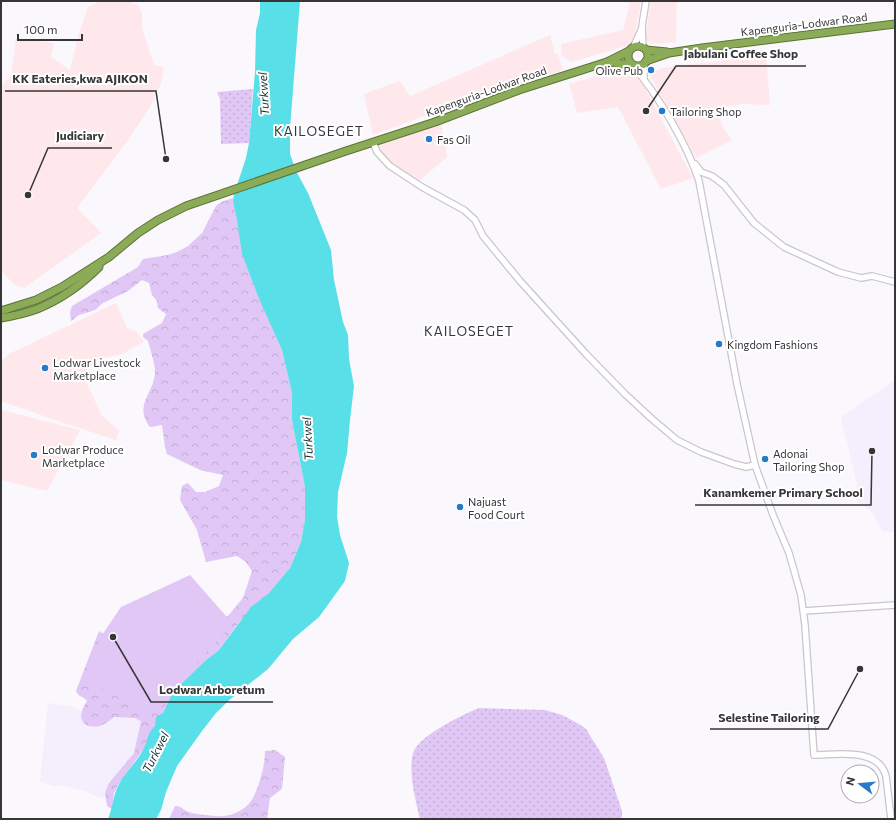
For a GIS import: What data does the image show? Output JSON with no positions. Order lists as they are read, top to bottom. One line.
{"streets":{"highway":["Kapenguria-Lodwar Road"]},"districts":["KAILOSEGET","KAILOSEGET"],"water":["Turkwel"],"places":["Olive Pub","Jabulani Coffee Shop","Tailoring Shop","Fas Oil","KK Eateries,kwa AJIKON","Judiciary","Kingdom Fashions","Lodwar Livestock Marketplace","Kanamkemer Primary School","Lodwar Produce Marketplace","Adonai Tailoring Shop","Najuast Food Court","Lodwar Arboretum","Selestine Tailoring"],"scale_bar":"100 m","north":"left"}
